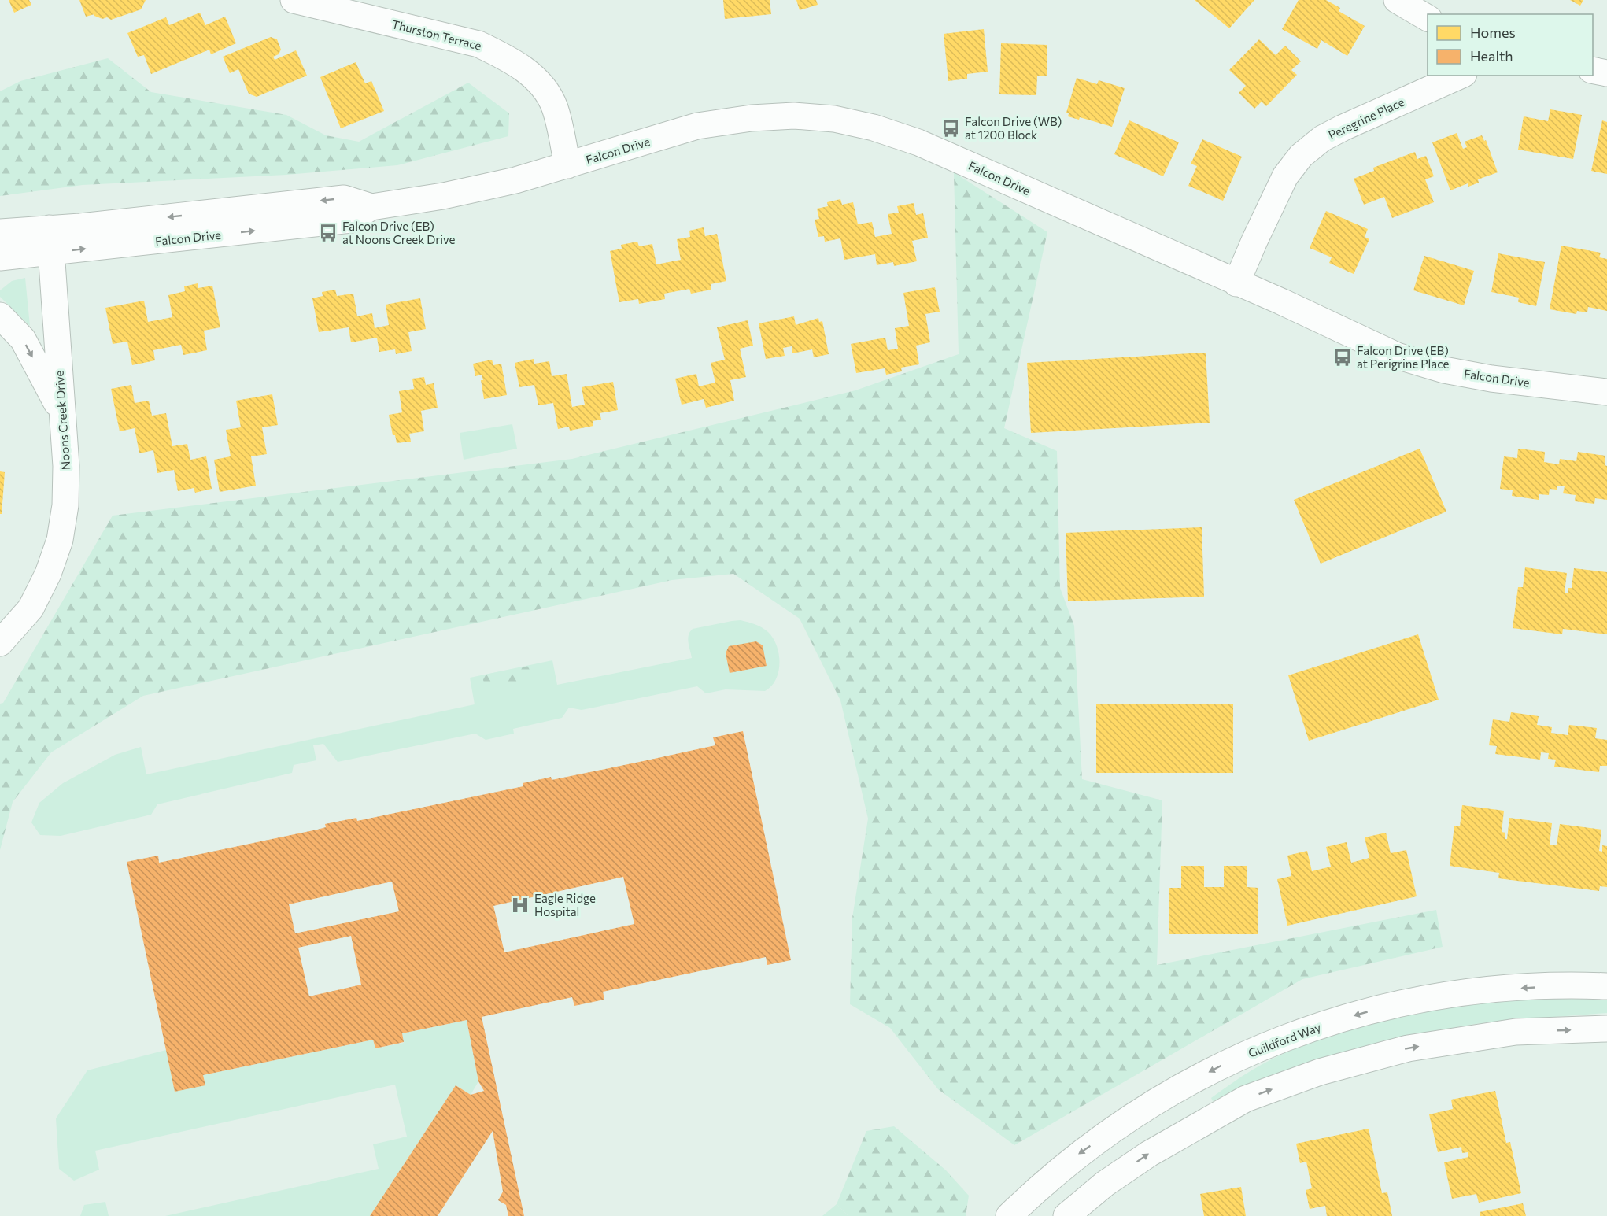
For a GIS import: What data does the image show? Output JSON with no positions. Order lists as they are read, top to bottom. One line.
{"streets":{"street":["Thurston Terrace","Peregrine Place","Falcon Drive","Noons Creek Drive","Guildford Way"]},"crossings":[["Thurston Terrace","Falcon Drive"],["Peregrine Place","Falcon Drive"],["Falcon Drive","Noons Creek Drive"]],"places":{"bus stop":["Falcon Drive (WB) at 1200 Block","Falcon Drive (EB) at Noons Creek Drive","Falcon Drive (EB) at Perigrine Place"],"hospital":["Eagle Ridge Hospital"]},"legend":["Homes","Health"]}
